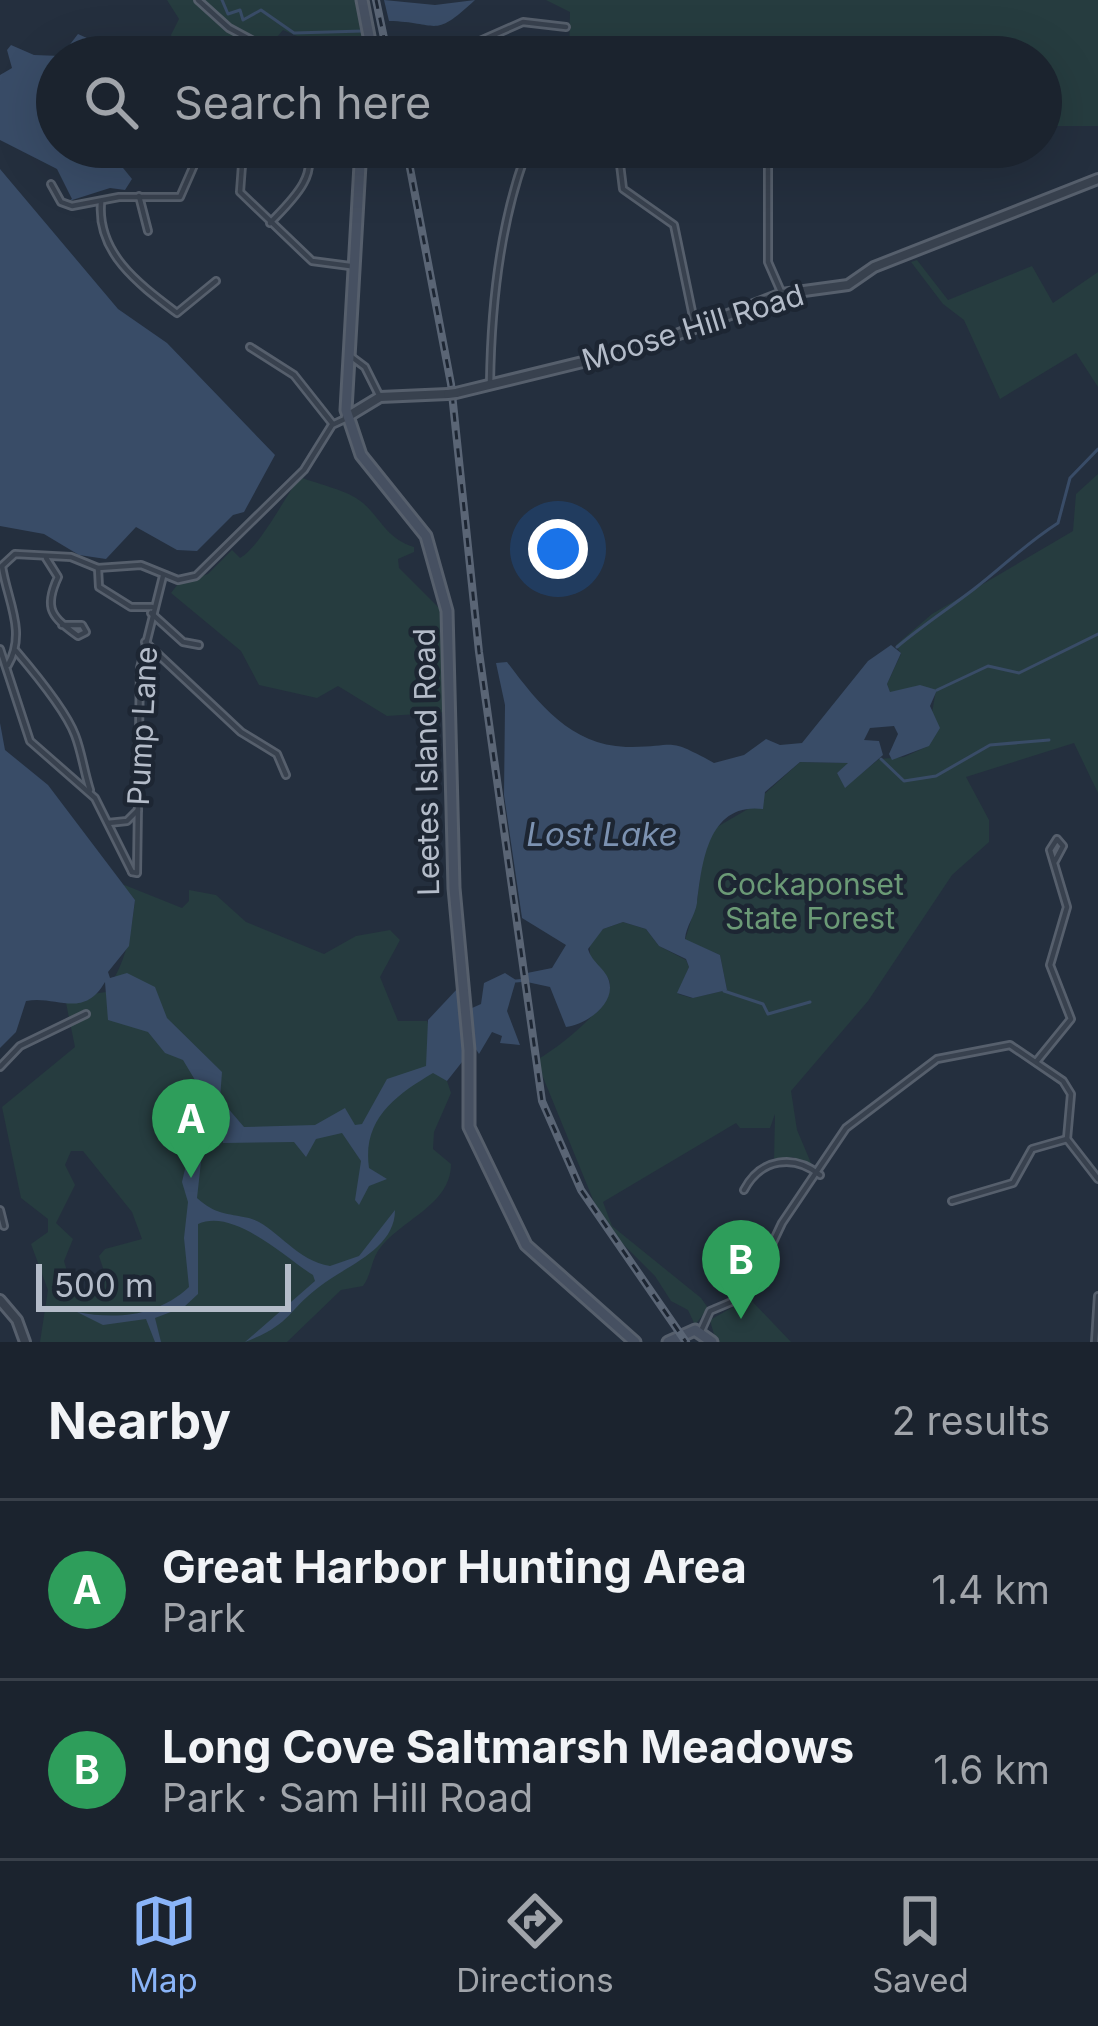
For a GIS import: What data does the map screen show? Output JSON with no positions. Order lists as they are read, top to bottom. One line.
{"streets":{"main road":["Leetes Island Road"],"street":["Moose Hill Road","Pump Lane"]},"crossings":[["Moose Hill Road","Leetes Island Road"]],"water":["Lost Lake"],"parks":["Cockaponset State Forest"],"scale_bar":"500 m","page":{"search":"Search here","pins":["A","B"],"scale":"500 m","heading":["Nearby","2 results"],"list":[{"mark":"A","name":"Great Harbor Hunting Area","note":"Park","value":"1.4 km"},{"mark":"B","name":"Long Cove Saltmarsh Meadows","note":"Park · Sam Hill Road","value":"1.6 km"}],"nav":["Map","Directions","Saved"]}}
